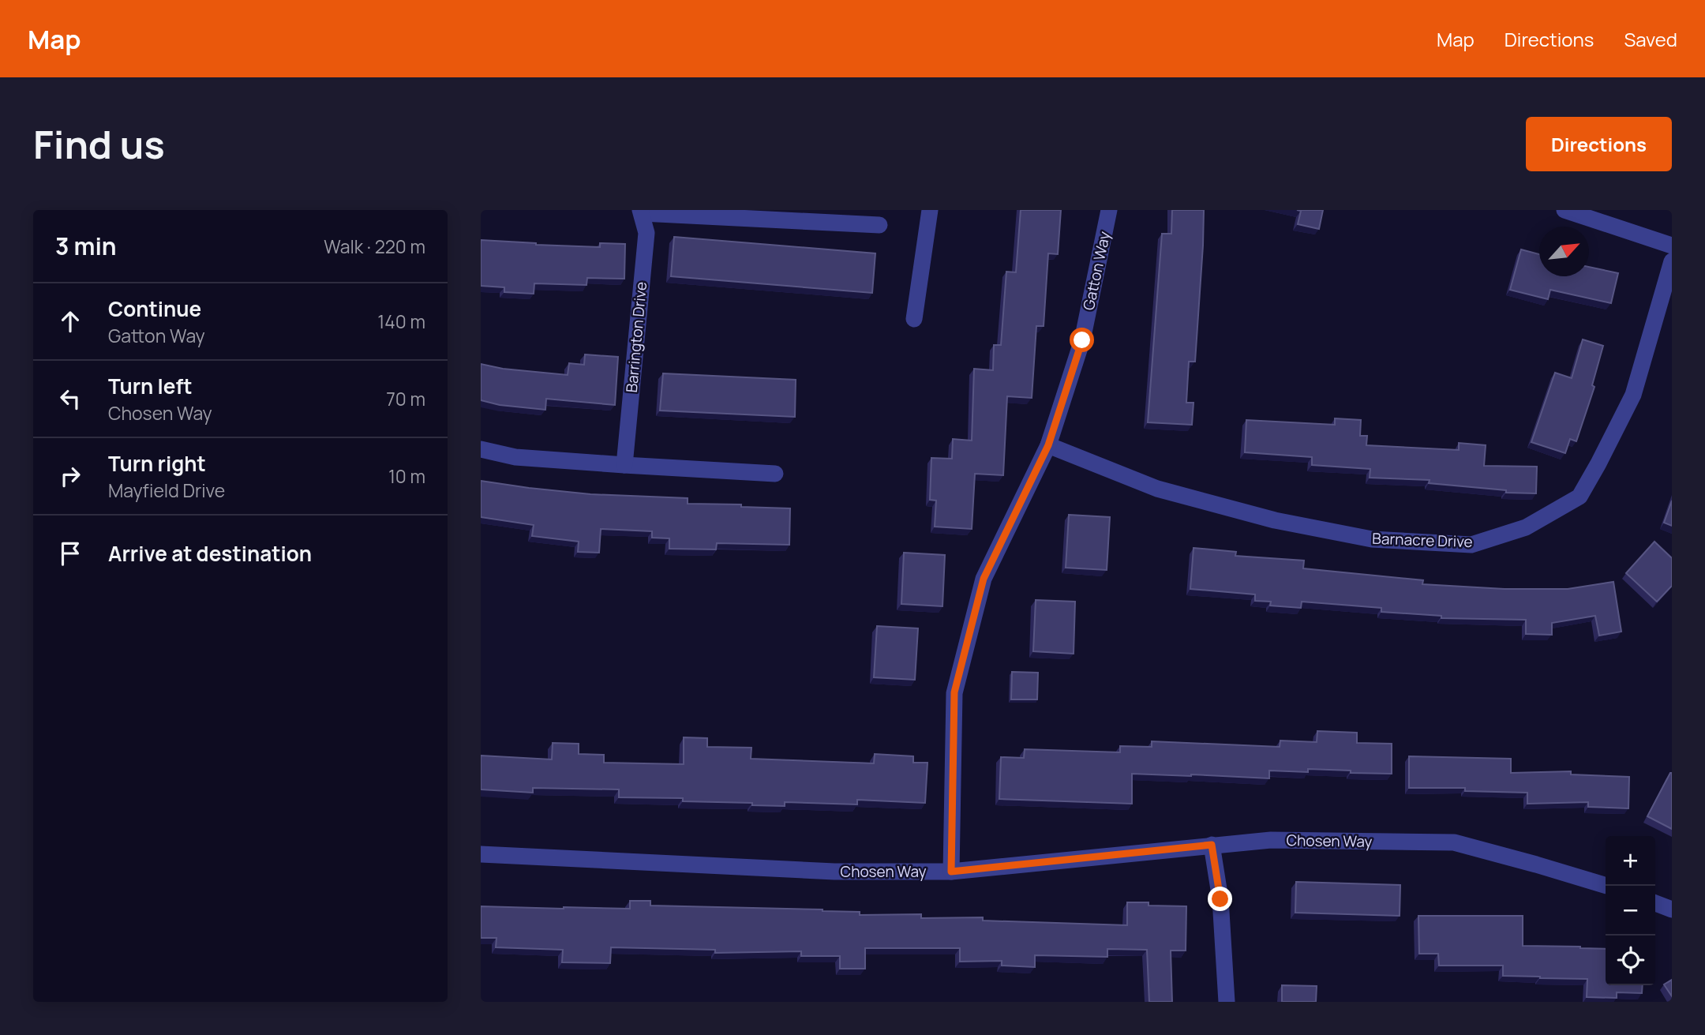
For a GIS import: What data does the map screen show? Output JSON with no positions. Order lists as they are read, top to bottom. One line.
{"streets":{"street":["Gatton Way","Barrington Drive","Barnacre Drive","Chosen Way"]},"crossings":[["Gatton Way","Barnacre Drive"],["Gatton Way","Chosen Way"]],"north":"top right","page":{"header":"Map","nav":["Map","Directions","Saved"],"buttons":"Directions","title":"Find us","heading":["3 min","Walk · 220 m"],"list":[["Continue","Gatton Way","140 m"],["Turn left","Chosen Way","70 m"],["Turn right","Mayfield Drive","10 m"],"Arrive at destination"],"map_buttons":["+","−"]}}
